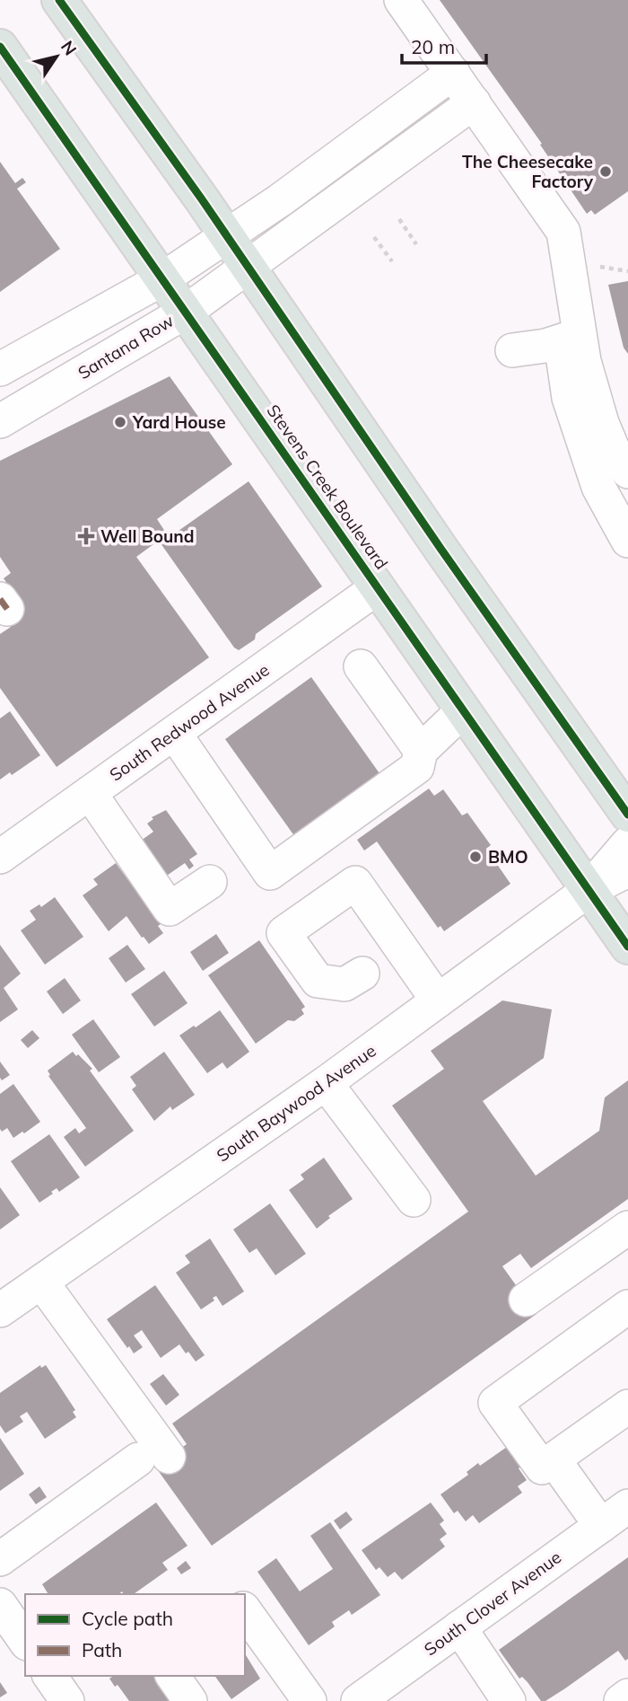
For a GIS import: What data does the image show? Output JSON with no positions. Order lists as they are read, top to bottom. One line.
{"streets":{"main road":["Stevens Creek Boulevard"],"street":["Santana Row","South Redwood Avenue","South Baywood Avenue","South Clover Avenue"]},"crossings":[["Santana Row","Stevens Creek Boulevard"],["Stevens Creek Boulevard","South Redwood Avenue"],["Stevens Creek Boulevard","South Baywood Avenue"]],"places":{"other":["The Cheesecake Factory","Yard House","BMO"],"health":["Well Bound"]},"legend":["Cycle path","Path"],"scale_bar":"20 m","north":"top right"}
